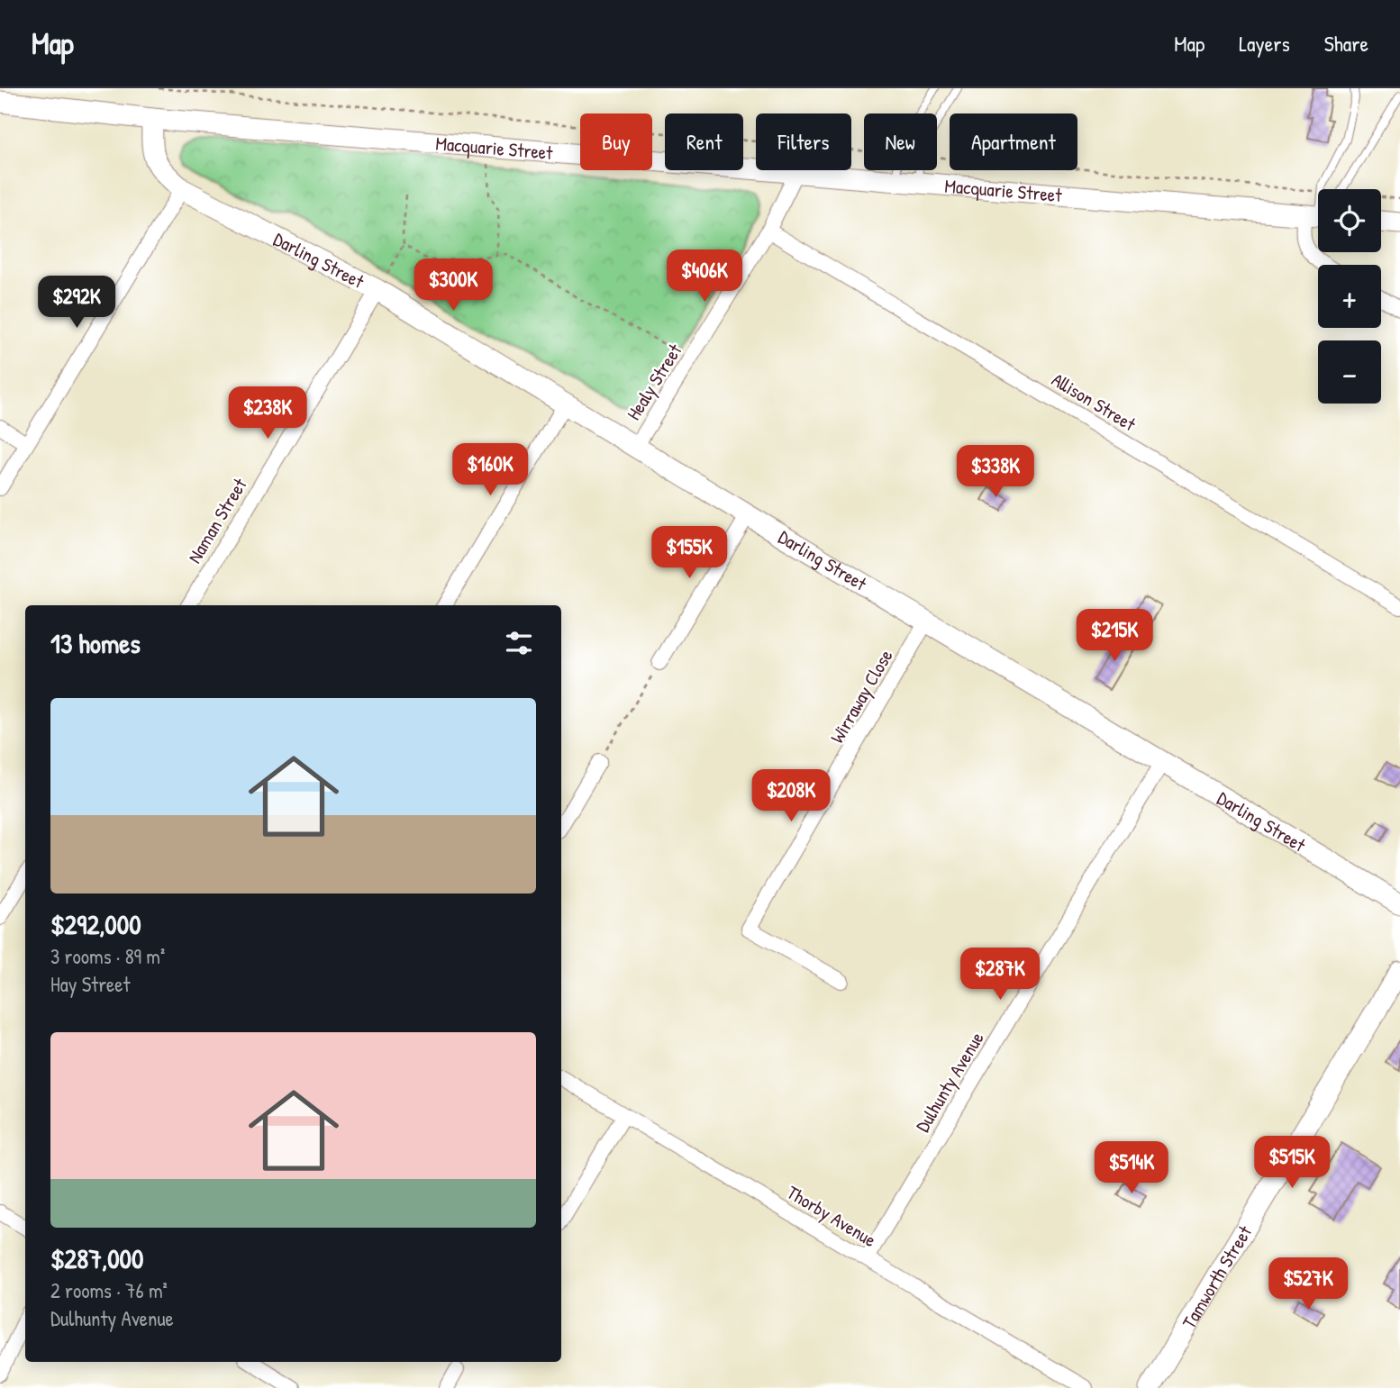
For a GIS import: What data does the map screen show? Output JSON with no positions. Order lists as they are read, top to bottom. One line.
{"streets":{"street":["Macquarie Street","Darling Street","Healy Street","Allison Street","Naman Street","Wirraway Close","Dulhunty Avenue","Thorby Avenue","Tamworth Street"]},"crossings":[["Macquarie Street","Darling Street"],["Macquarie Street","Healy Street"],["Darling Street","Healy Street"],["Darling Street","Naman Street"],["Darling Street","Wirraway Close"],["Darling Street","Dulhunty Avenue"],["Healy Street","Allison Street"],["Dulhunty Avenue","Thorby Avenue"]],"page":{"header":"Map","nav":["Map","Layers","Share"],"chip":["Buy","Rent","Filters","New","Apartment"],"map_buttons":["+","−"],"price":["$406K","$300K","$292K","$238K","$160K","$338K","$155K","$215K","$208K","$287K","$515K","$514K","$527K"],"heading":"13 homes","list":[{"name":"$292,000","note":"3 rooms · 89 m² · Hay Street"},{"name":"$287,000","note":"2 rooms · 76 m² · Dulhunty Avenue"}]}}
